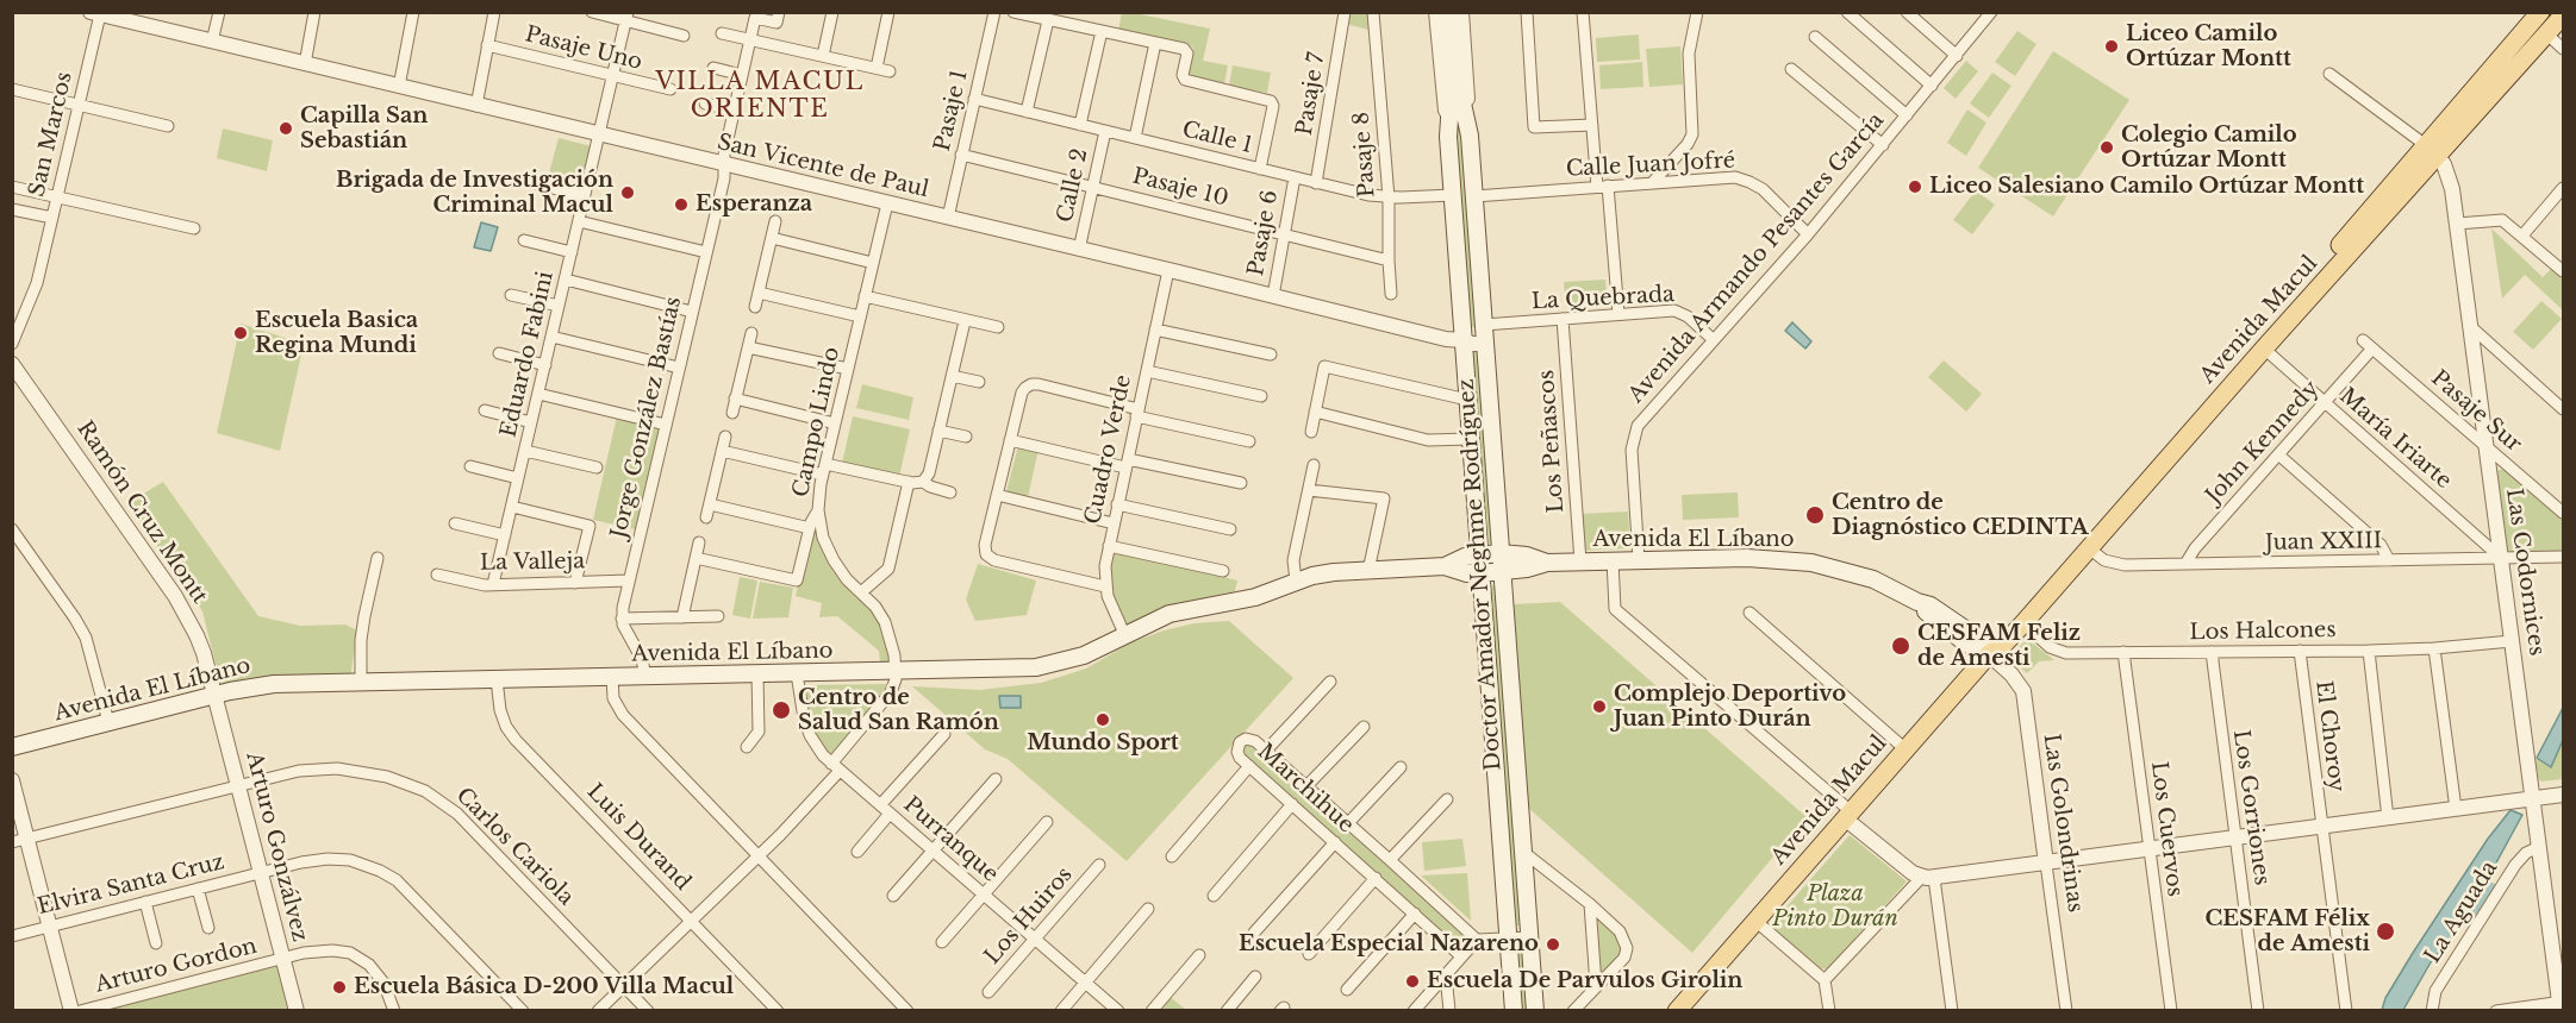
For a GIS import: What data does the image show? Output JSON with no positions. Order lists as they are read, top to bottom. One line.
{"streets":{"main road":["Avenida Macul","Avenida El Líbano","Doctor Amador Neghme Rodríguez"],"street":["Pasaje Uno","Pasaje 7","Pasaje 1","San Marcos","Calle 1","Pasaje 8","Calle Juan Jofré","San Vicente de Paul","Calle 2","Pasaje 10","Pasaje 6","Avenida Armando Pesantes García","La Quebrada","Eduardo Fabini","Pasaje Sur","Jorge González Bastías","Campo Lindo","María Iriarte","Los Peñascos","John Kennedy","Cuadro Verde","Ramón Cruz Montt","Juan XXIII","La Valleja","Las Codornices","Los Halcones","El Choroy","Marchihue","Los Gorriones","Las Golondrinas","Los Cuervos","Luis Durand","Purranque","Arturo Gonzálvez","Carlos Cariola","Elvira Santa Cruz","La Aguada","Los Huiros","Arturo Gordon"]},"crossings":[["Pasaje Uno","Eduardo Fabini"],["Pasaje 7","Calle 1"],["Pasaje 1","Calle 1"],["Pasaje 1","San Vicente de Paul"],["Pasaje 1","Pasaje 10"],["San Marcos","San Vicente de Paul"],["Calle 1","Pasaje 8"],["Calle 1","Calle 2"],["Calle 1","Pasaje 6"],["Calle 1","Doctor Amador Neghme Rodríguez"],["Pasaje 8","Pasaje 10"],["Calle Juan Jofré","Avenida Armando Pesantes García"],["Calle Juan Jofré","Doctor Amador Neghme Rodríguez"],["San Vicente de Paul","Calle 2"],["San Vicente de Paul","Pasaje 6"],["San Vicente de Paul","La Quebrada"],["San Vicente de Paul","Eduardo Fabini"],["San Vicente de Paul","Jorge González Bastías"],["San Vicente de Paul","Campo Lindo"],["San Vicente de Paul","Cuadro Verde"],["San Vicente de Paul","Doctor Amador Neghme Rodríguez"],["Calle 2","Pasaje 10"],["Pasaje 10","Pasaje 6"],["Avenida Armando Pesantes García","La Quebrada"],["Avenida Armando Pesantes García","Avenida El Líbano"],["La Quebrada","Los Peñascos"],["La Quebrada","Doctor Amador Neghme Rodríguez"],["Avenida Macul","María Iriarte"],["Avenida Macul","Avenida El Líbano"],["Avenida Macul","Juan XXIII"],["Avenida Macul","Las Codornices"],["Avenida Macul","Los Halcones"],["Avenida Macul","Las Golondrinas"],["Eduardo Fabini","La Valleja"],["Pasaje Sur","John Kennedy"],["Pasaje Sur","Las Codornices"],["Jorge González Bastías","La Valleja"],["Campo Lindo","Avenida El Líbano"],["María Iriarte","John Kennedy"],["María Iriarte","Juan XXIII"],["María Iriarte","Las Codornices"],["Los Peñascos","Avenida El Líbano"],["John Kennedy","Juan XXIII"],["Cuadro Verde","Avenida El Líbano"],["Ramón Cruz Montt","Avenida El Líbano"],["Ramón Cruz Montt","Arturo Gonzálvez"],["Avenida El Líbano","Doctor Amador Neghme Rodríguez"],["Avenida El Líbano","Las Golondrinas"],["Avenida El Líbano","Luis Durand"],["Avenida El Líbano","Purranque"],["Avenida El Líbano","Arturo Gonzálvez"],["Juan XXIII","Las Codornices"],["Las Codornices","Los Halcones"],["Las Codornices","La Aguada"],["Los Halcones","El Choroy"],["Los Halcones","Los Gorriones"],["Los Halcones","Los Cuervos"],["Purranque","Los Huiros"],["Arturo Gonzálvez","Carlos Cariola"],["Arturo Gonzálvez","Elvira Santa Cruz"],["Arturo Gonzálvez","Arturo Gordon"]],"districts":["VILLA MACUL ORIENTE"],"parks":["Plaza Pinto Durán"],"places":["Liceo Camilo Ortúzar Montt","Capilla San Sebastián","Colegio Camilo Ortúzar Montt","Liceo Salesiano Camilo Ortúzar Montt","Brigada de Investigación Criminal Macul","Esperanza","Escuela Basica Regina Mundi","Centro de Diagnóstico CEDINTA","CESFAM Feliz de Amesti","Complejo Deportivo Juan Pinto Durán","Centro de Salud San Ramón","Mundo Sport","CESFAM Félix de Amesti","Escuela Especial Nazareno","Escuela De Parvulos Girolin","Escuela Básica D-200 Villa Macul"]}
